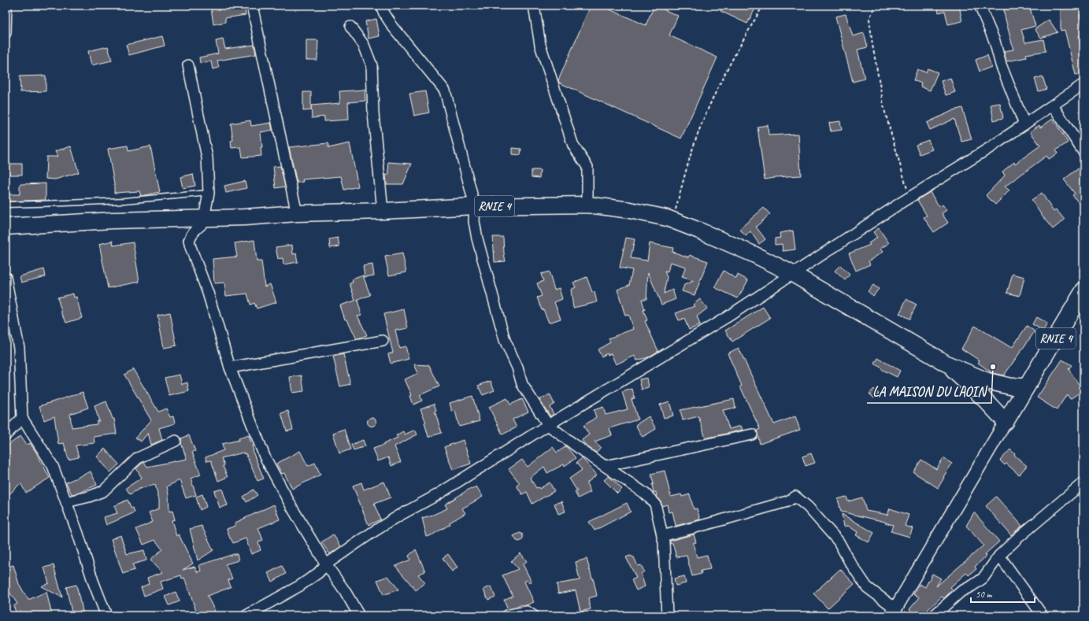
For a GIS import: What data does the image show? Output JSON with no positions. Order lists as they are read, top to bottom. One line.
{"streets":{"main road":["RNIE 4"]},"places":["LA MAISON DU LAOIN"],"scale_bar":"50 m"}
